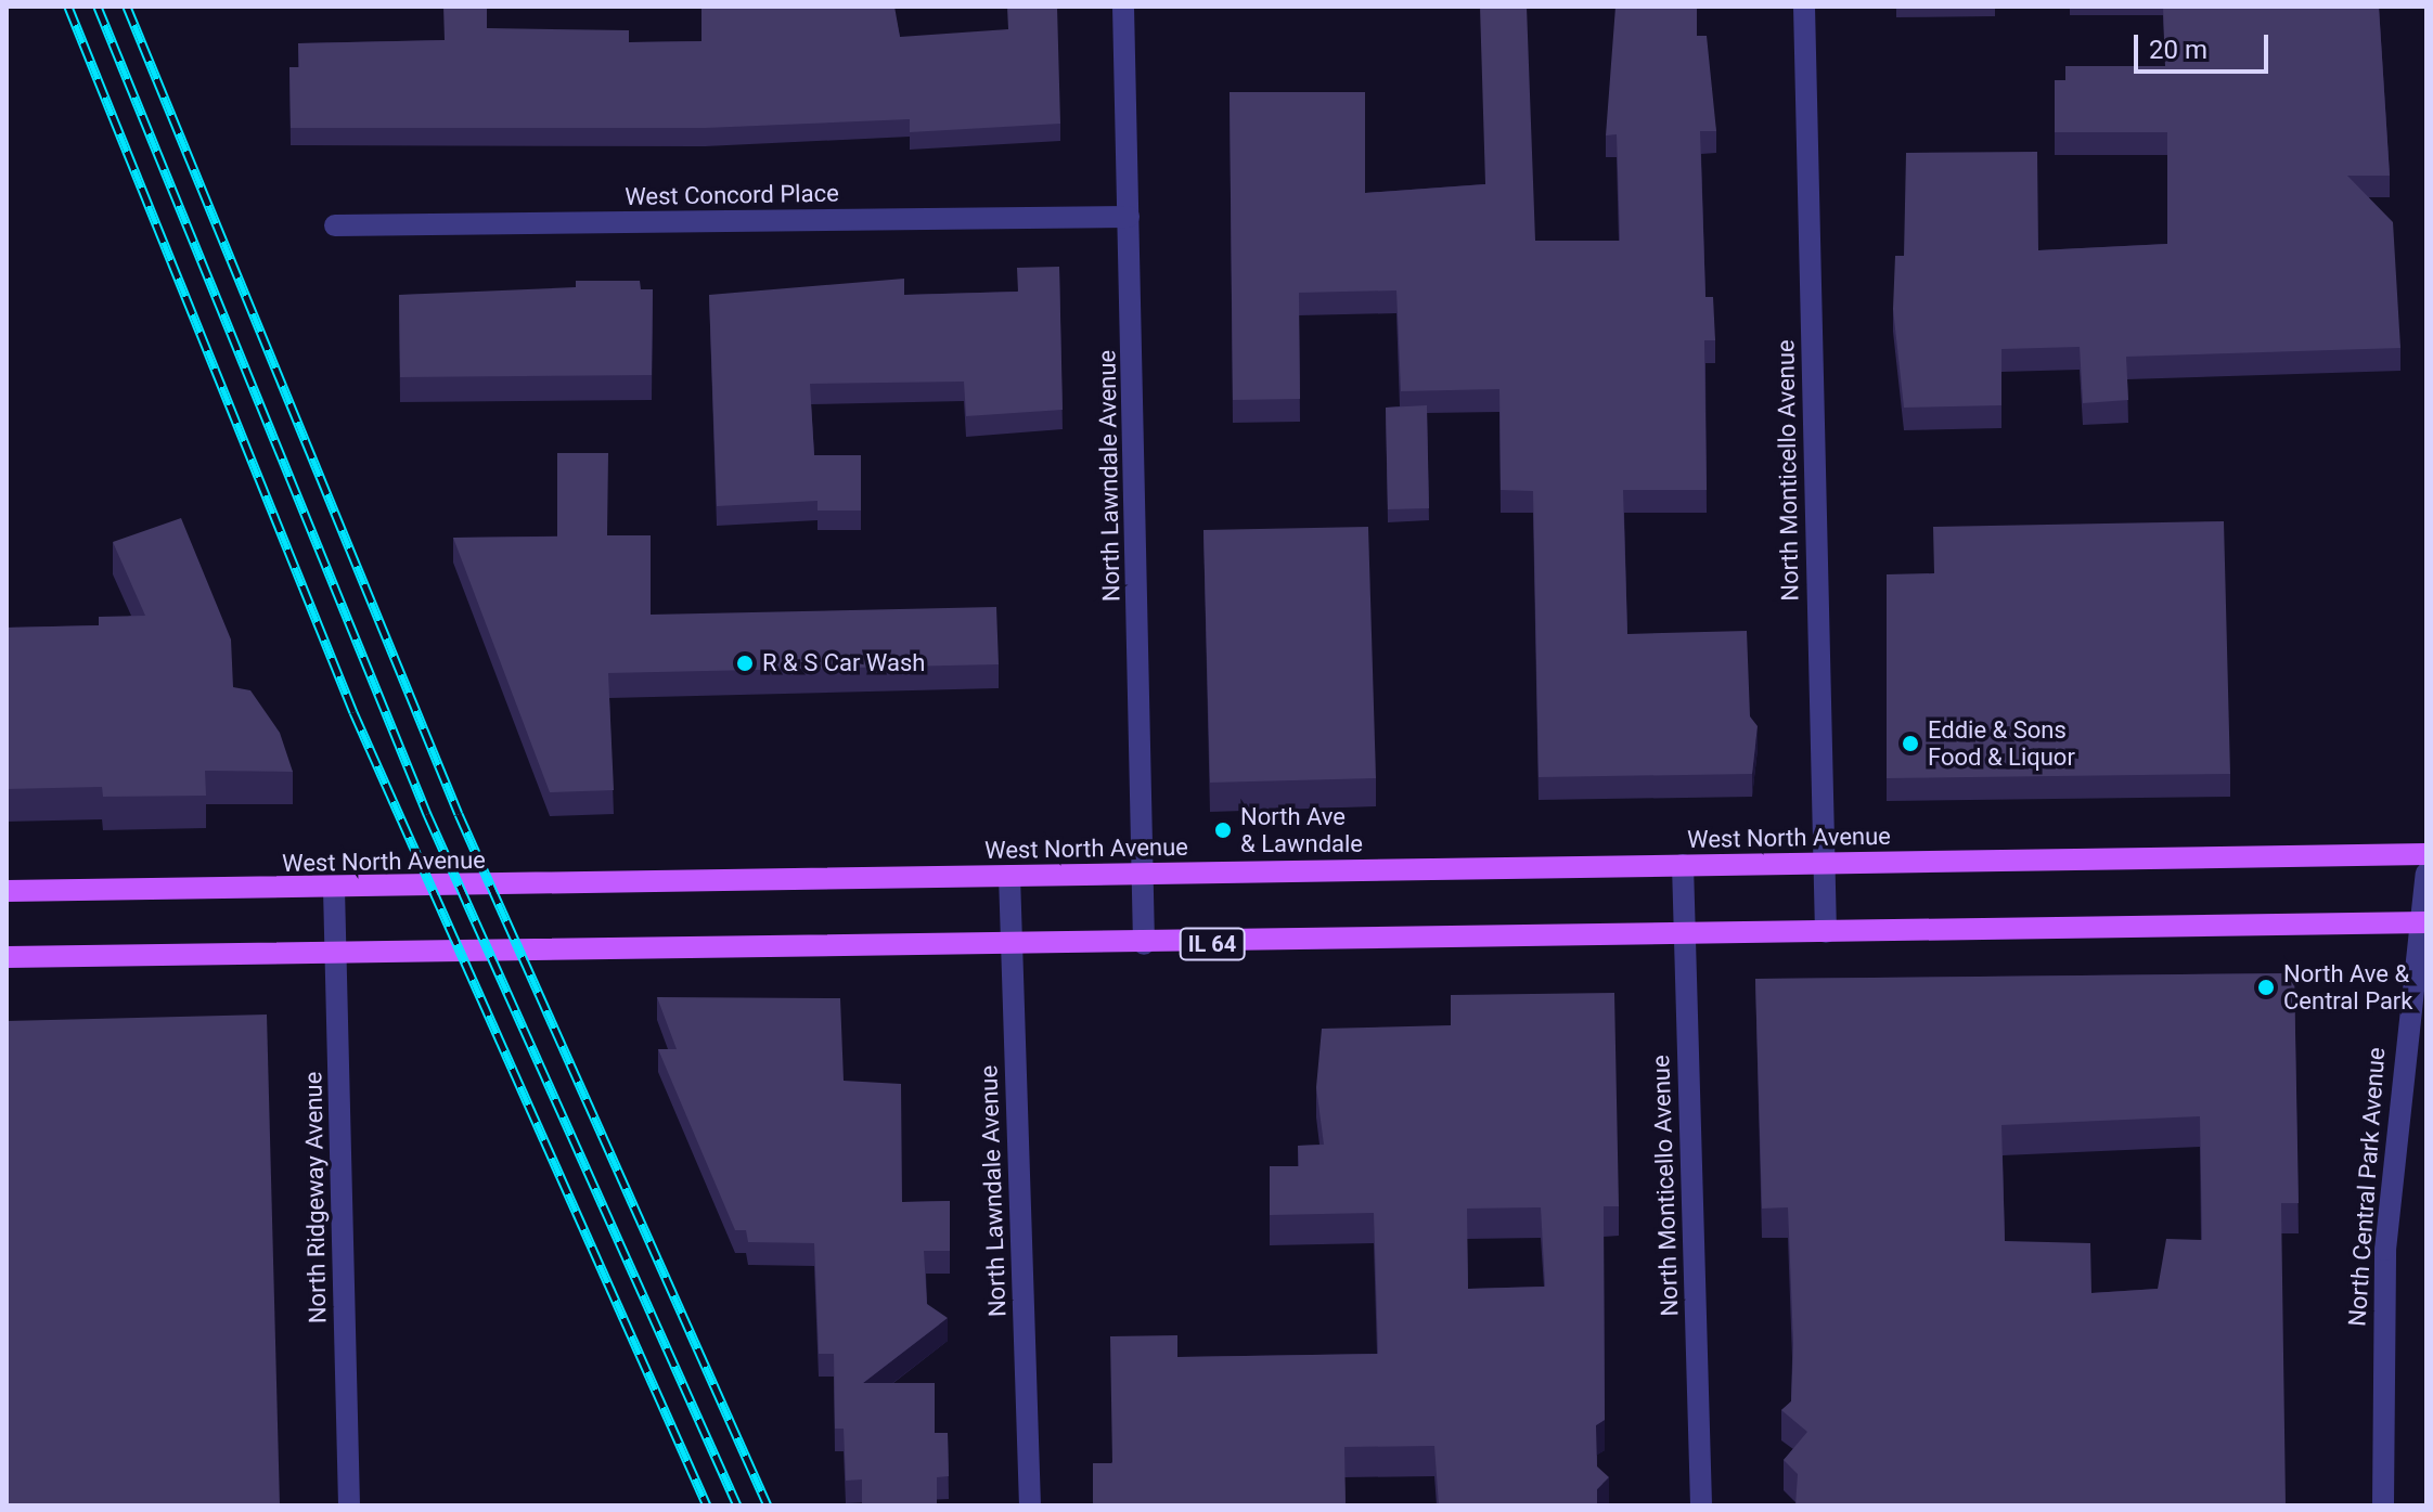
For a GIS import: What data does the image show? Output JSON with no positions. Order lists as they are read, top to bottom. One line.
{"streets":{"main road":["West North Avenue","IL 64"],"street":["West Concord Place","North Monticello Avenue","North Lawndale Avenue","North Central Park Avenue","North Ridgeway Avenue"]},"crossings":[["West Concord Place","North Lawndale Avenue"],["North Monticello Avenue","West North Avenue"],["North Monticello Avenue","IL 64"],["North Lawndale Avenue","West North Avenue"],["North Lawndale Avenue","IL 64"],["West North Avenue","North Ridgeway Avenue"],["IL 64","North Central Park Avenue"],["IL 64","North Ridgeway Avenue"]],"places":["R & S Car Wash","Eddie & Sons Food & Liquor","North Ave & Lawndale","North Ave & Central Park"],"scale_bar":"20 m"}
